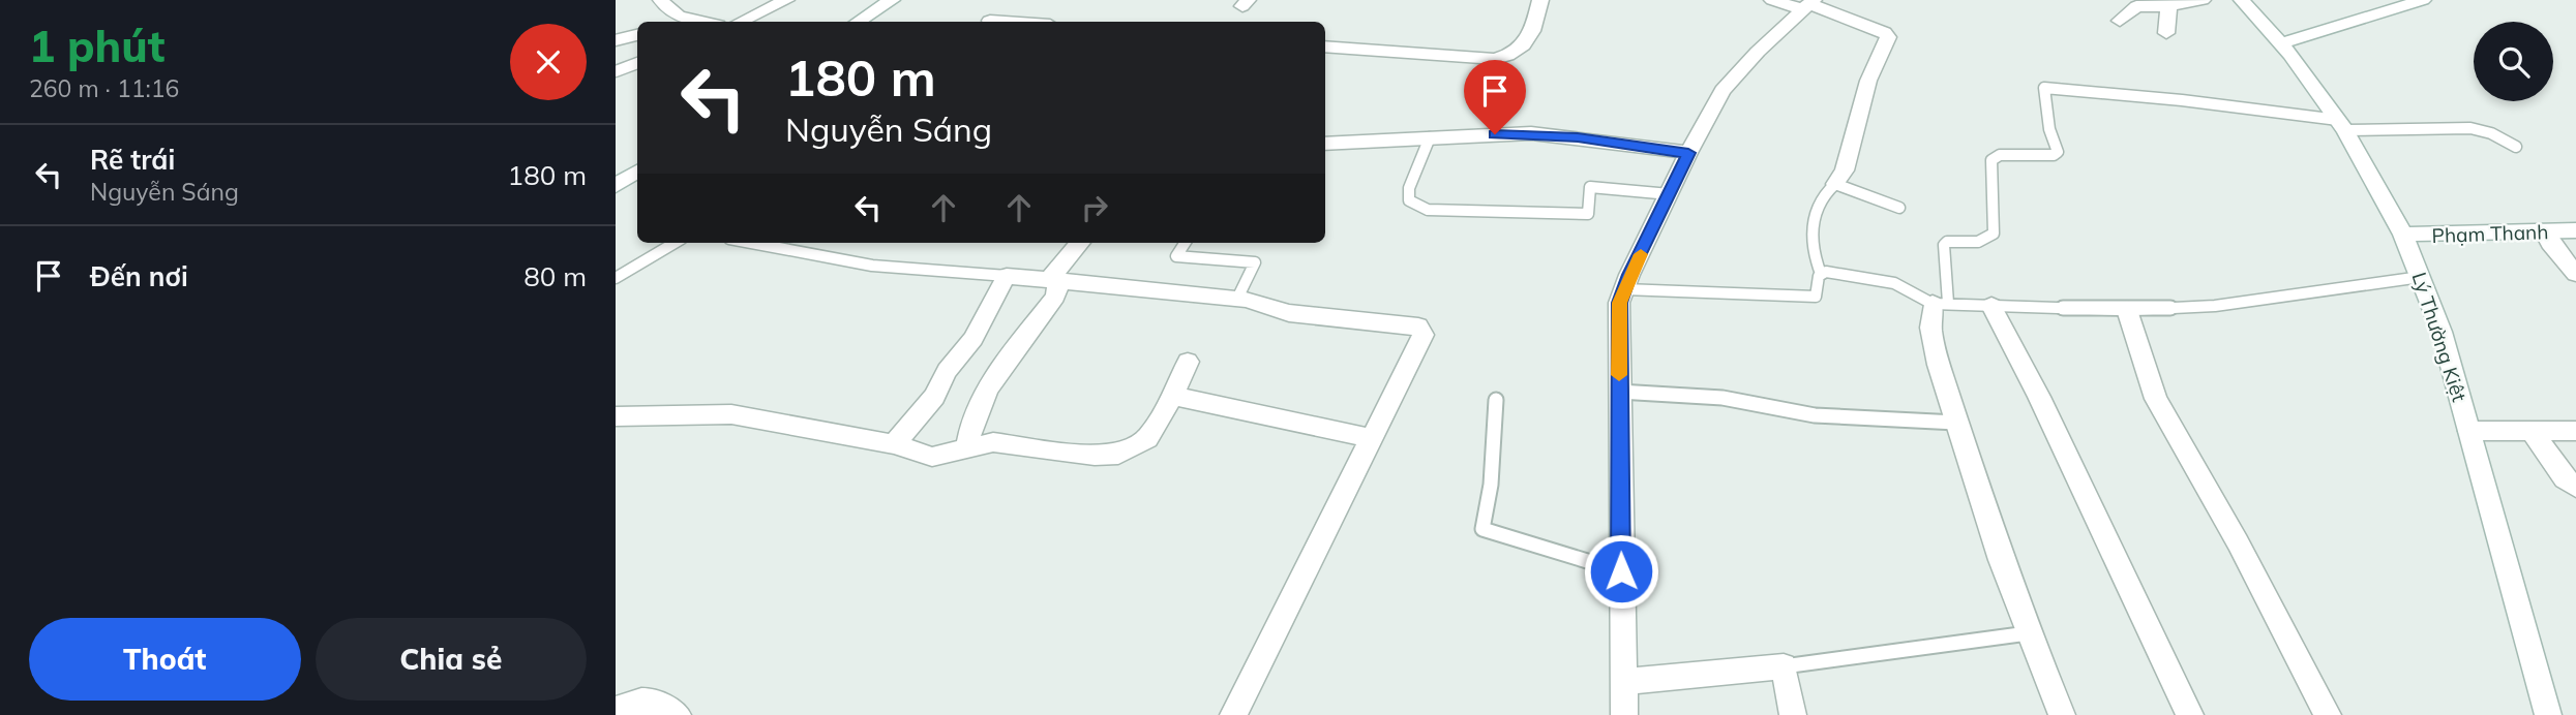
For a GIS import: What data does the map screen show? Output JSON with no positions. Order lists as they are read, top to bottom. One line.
{"streets":{"street":["Phạm Thanh","Lý Thường Kiệt"]},"crossings":[["Phạm Thanh","Lý Thường Kiệt"]],"page":{"heading":["1 phút","260 m · 11:16"],"turn":["180 m","Nguyễn Sáng"],"list":[{"name":"Rẽ trái","note":"Nguyễn Sáng","value":"180 m"},{"name":"Đến nơi","value":"80 m"}],"buttons":["Thoát","Chia sẻ"]}}
